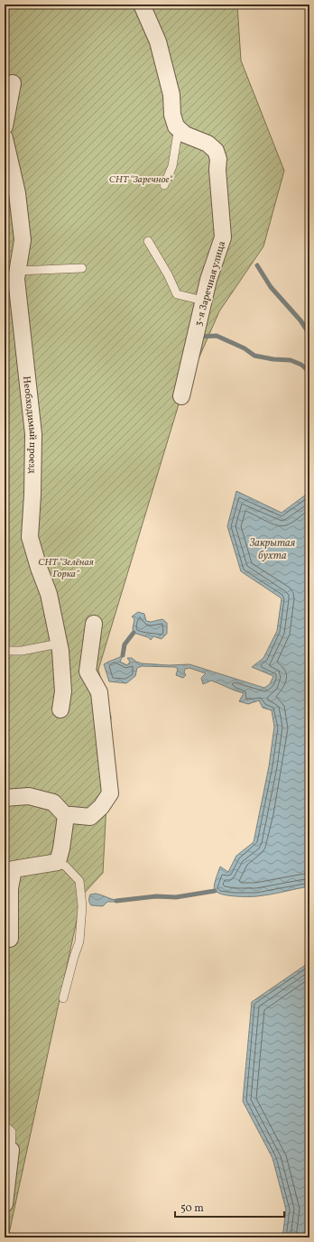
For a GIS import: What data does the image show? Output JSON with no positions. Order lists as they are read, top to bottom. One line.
{"streets":{"street":["3-я Заречная улица","Необходимый проезд"]},"water":["Закрытая бухта"],"parks":["СНТ \"Заречное\"","СНТ \"Зелёная Горка\""],"scale_bar":"50 m"}
